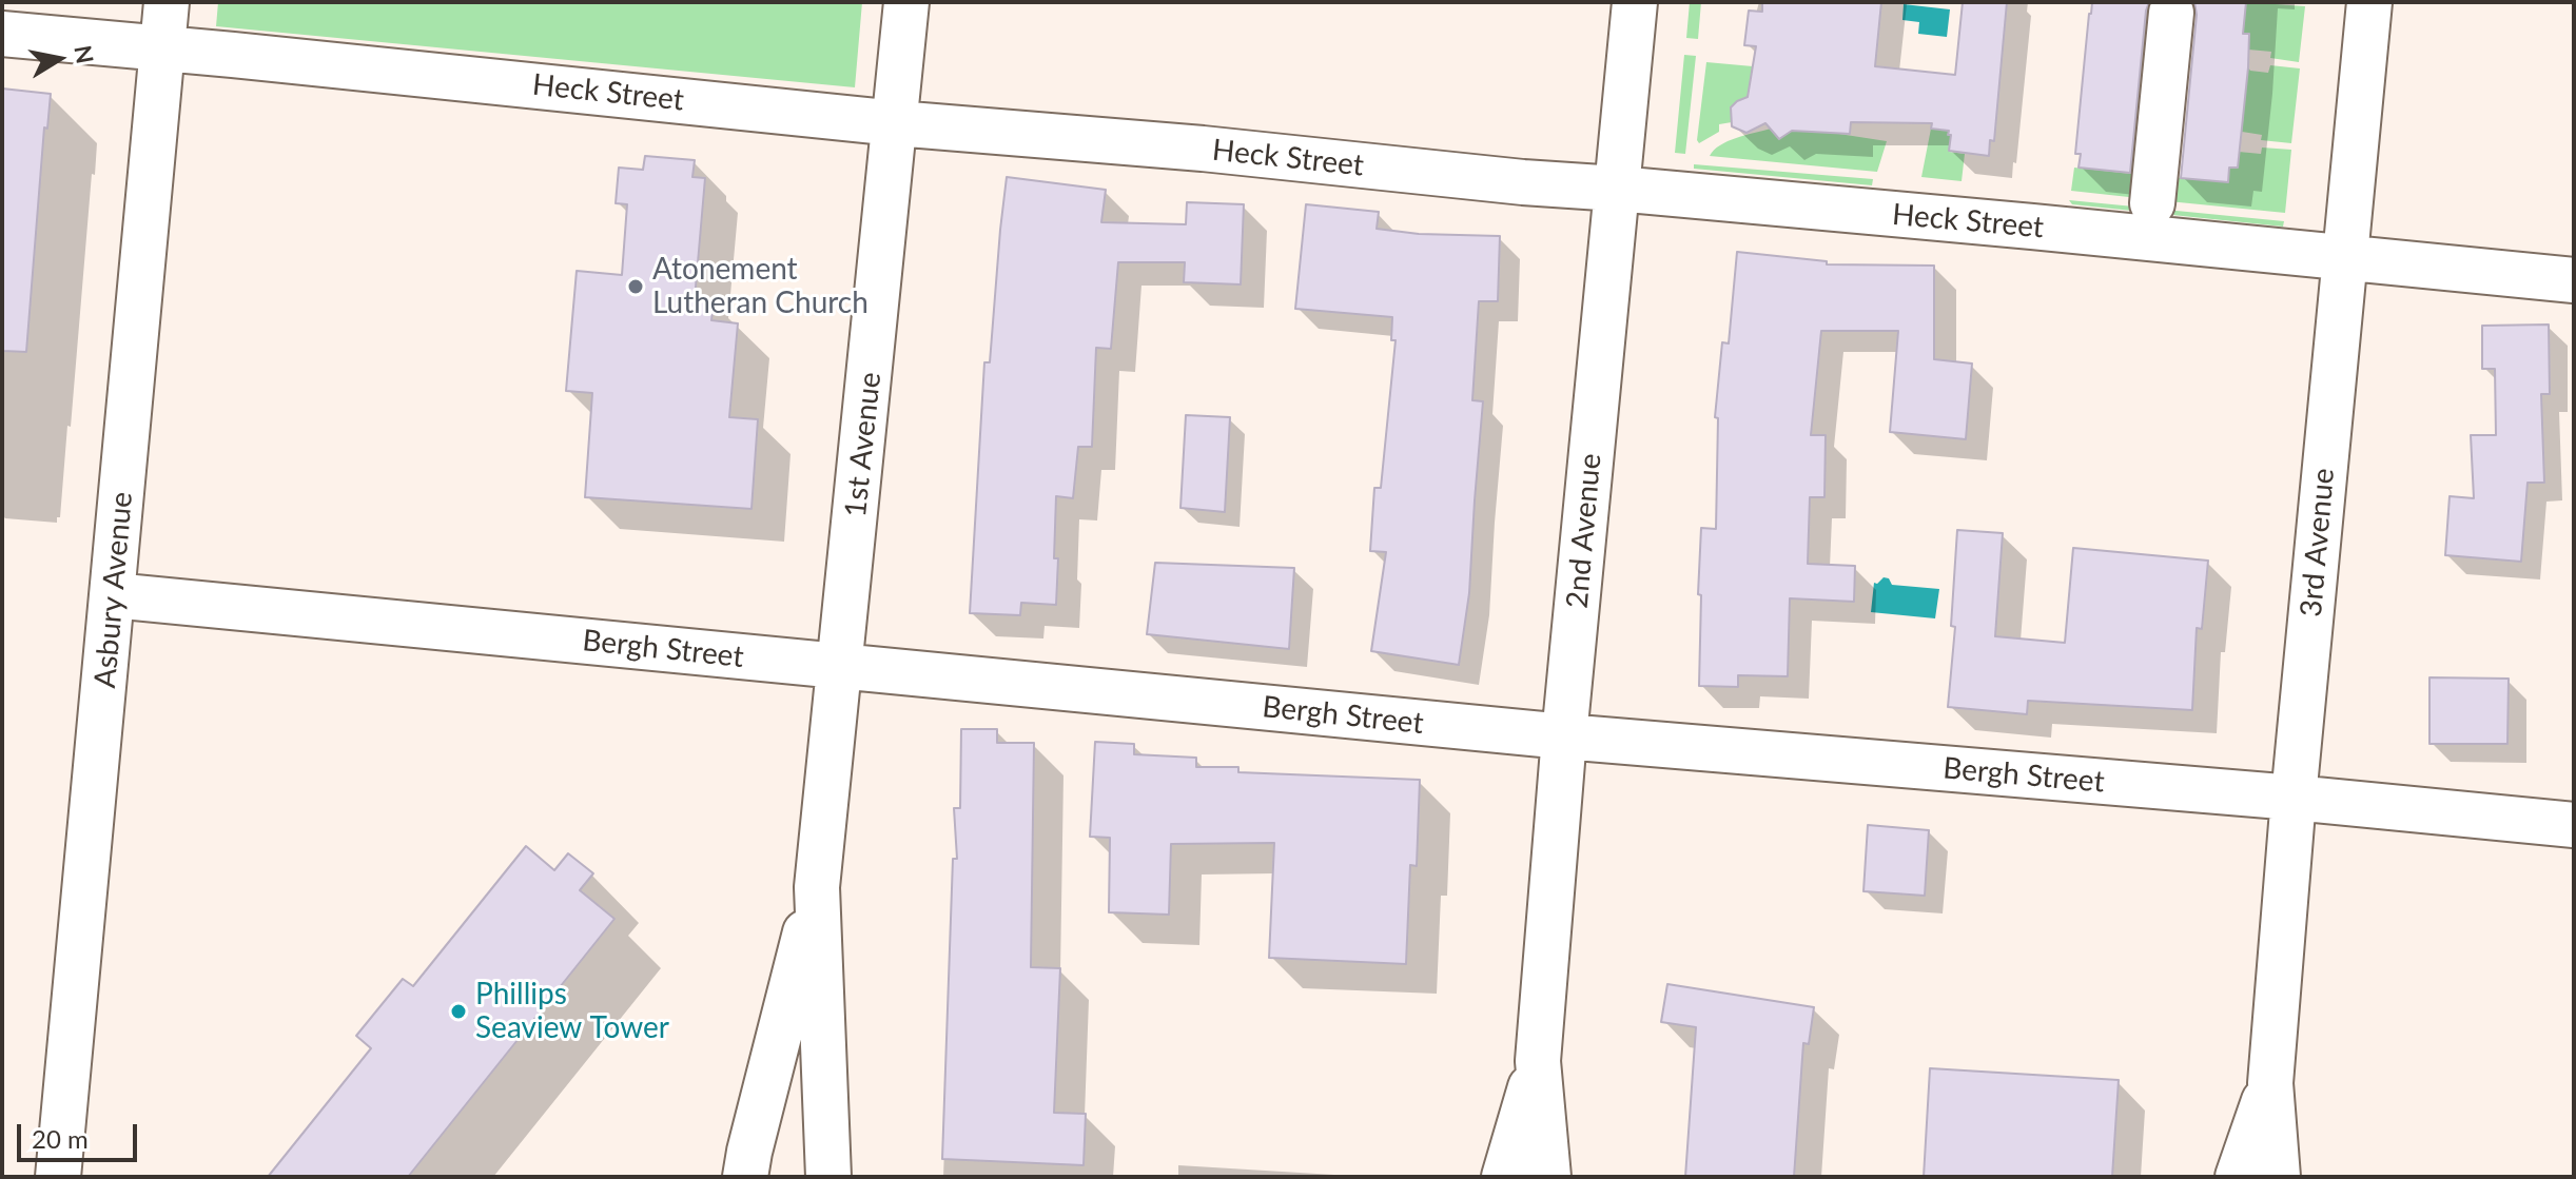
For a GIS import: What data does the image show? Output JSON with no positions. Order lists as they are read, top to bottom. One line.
{"streets":{"street":["Heck Street","1st Avenue","2nd Avenue","3rd Avenue","Asbury Avenue","Bergh Street"]},"crossings":[["Heck Street","1st Avenue"],["Heck Street","2nd Avenue"],["Heck Street","3rd Avenue"],["Heck Street","Asbury Avenue"],["1st Avenue","Bergh Street"],["2nd Avenue","Bergh Street"],["3rd Avenue","Bergh Street"],["Asbury Avenue","Bergh Street"]],"places":["Atonement Lutheran Church","Phillips Seaview Tower"],"scale_bar":"20 m","north":"right"}
